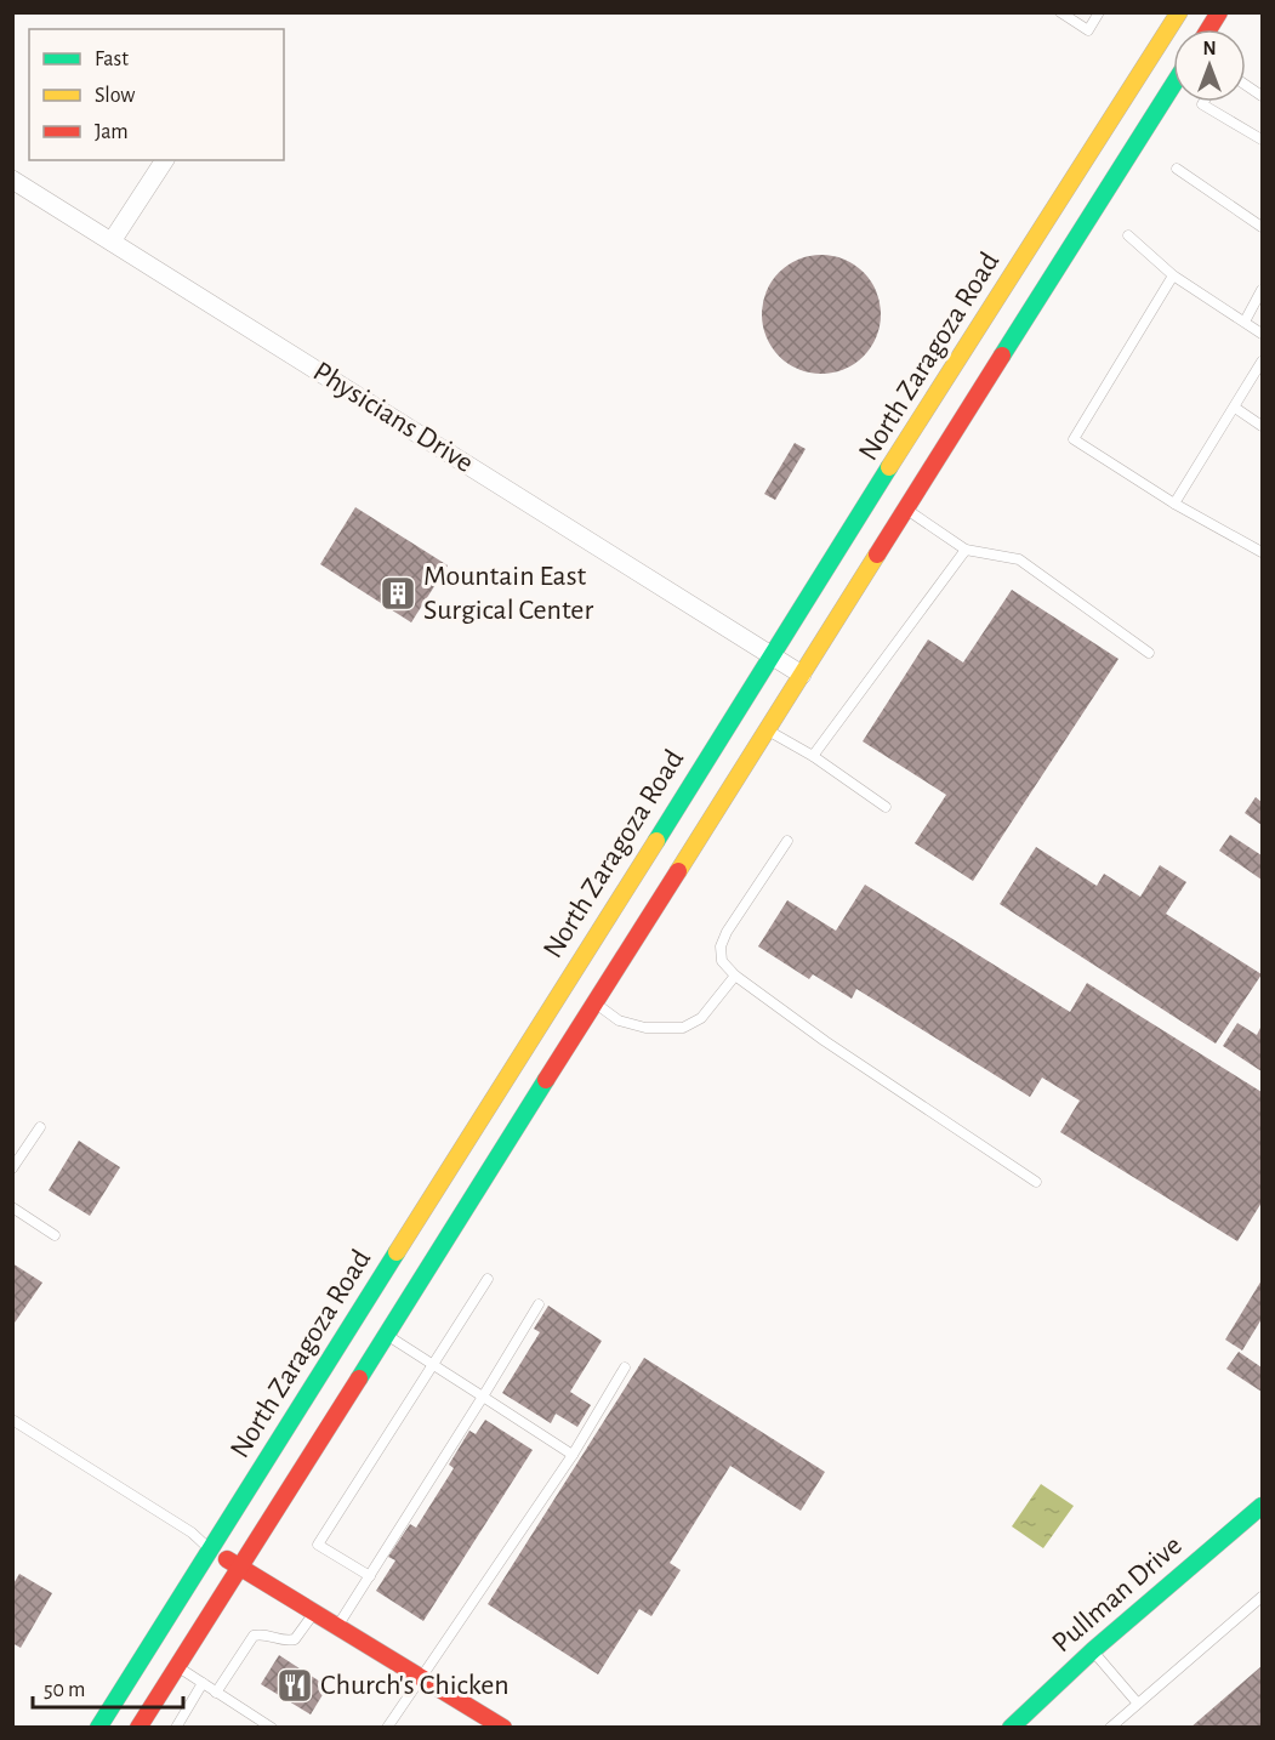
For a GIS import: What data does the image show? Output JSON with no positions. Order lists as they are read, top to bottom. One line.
{"streets":{"main road":["North Zaragoza Road","Pullman Drive"],"street":["Physicians Drive"]},"crossings":[["North Zaragoza Road","Physicians Drive"]],"places":{"building":["Mountain East Surgical Center"],"restaurant":["Church's Chicken"]},"legend":["Fast","Slow","Jam"],"scale_bar":"50 m","north":"top"}
